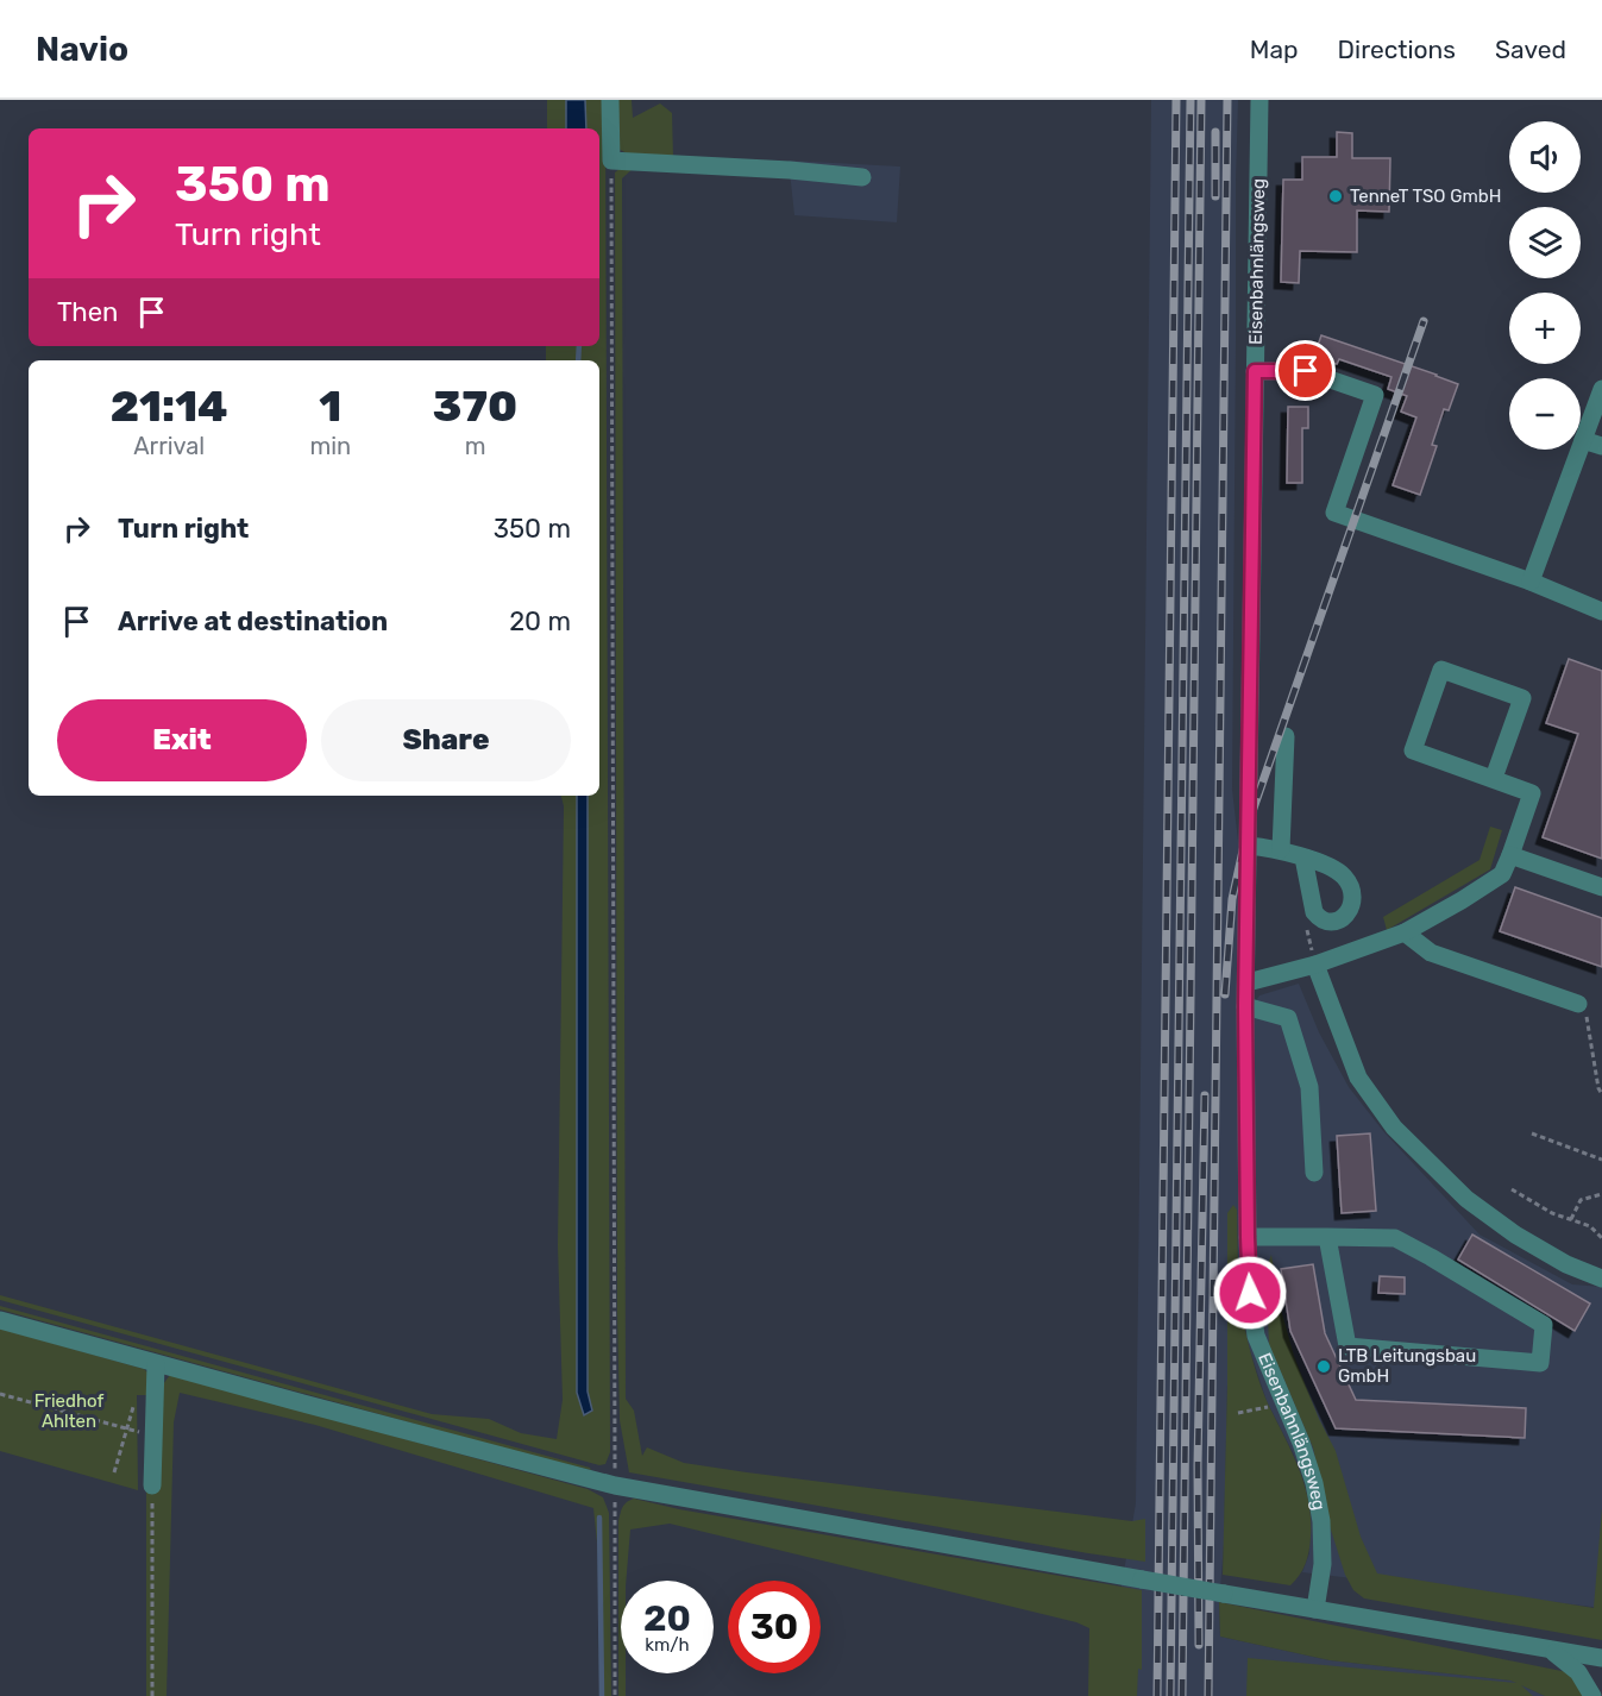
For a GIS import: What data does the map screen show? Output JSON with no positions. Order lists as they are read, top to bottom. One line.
{"streets":{"street":["Eisenbahnlängsweg"]},"parks":["Friedhof Ahlten"],"places":["TenneT TSO GmbH","LTB Leitungsbau GmbH"],"page":{"header":"Navio","nav":["Map","Directions","Saved"],"map_buttons":["+","−"],"turn":["350 m","Turn right"],"then":"Then","eta":["21:14","Arrival","1","min","370","m"],"list":[{"name":"Turn right","value":"350 m"},{"name":"Arrive at destination","value":"20 m"}],"buttons":["Exit","Share"],"speed":"20 km/h","limit":"30"}}
